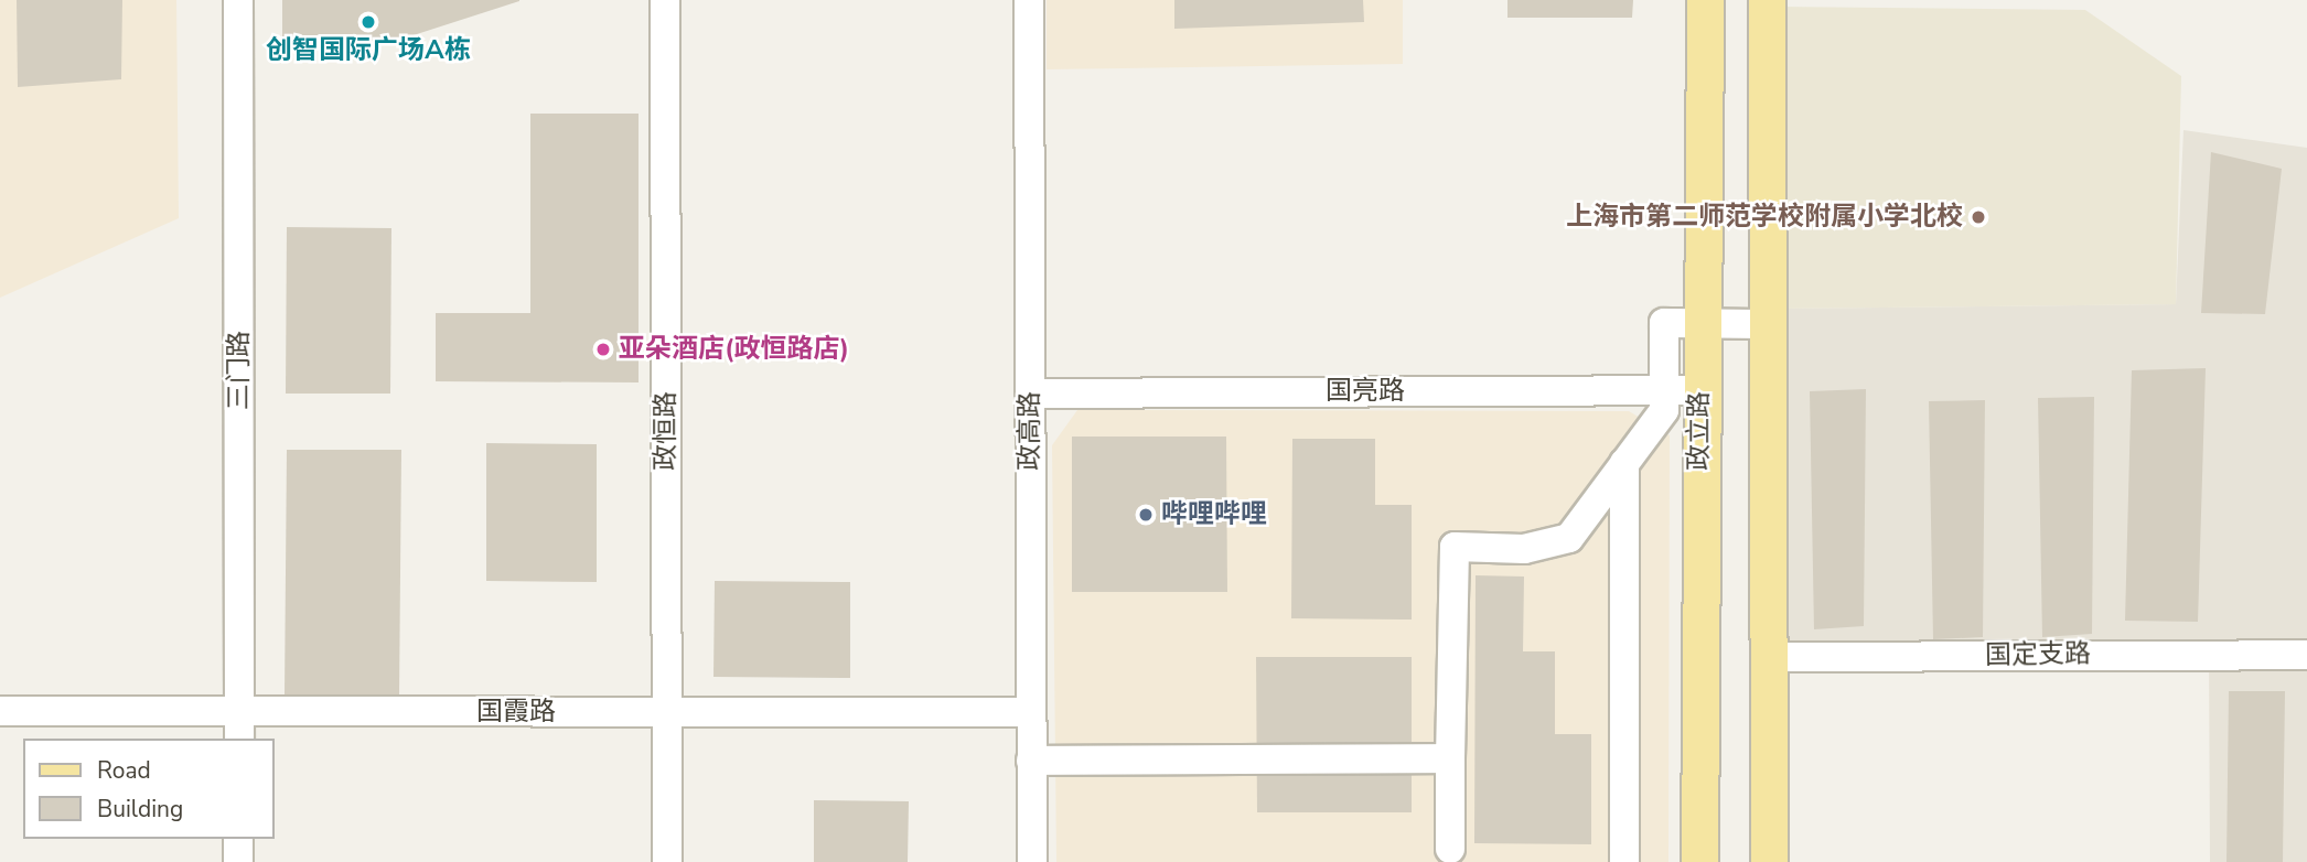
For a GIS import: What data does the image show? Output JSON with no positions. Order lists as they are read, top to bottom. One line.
{"streets":{"main road":["政立路"],"street":["三门路","国亮路","政恒路","政高路","国定支路","国霞路"]},"crossings":[["三门路","国霞路"],["国亮路","政高路"],["国亮路","政立路"],["政恒路","国霞路"],["政高路","国霞路"]],"places":["创智国际广场A栋","上海市第二师范学校附属小学北校","亚朵酒店(政恒路店)","哔哩哔哩"],"legend":["Road","Building"]}
